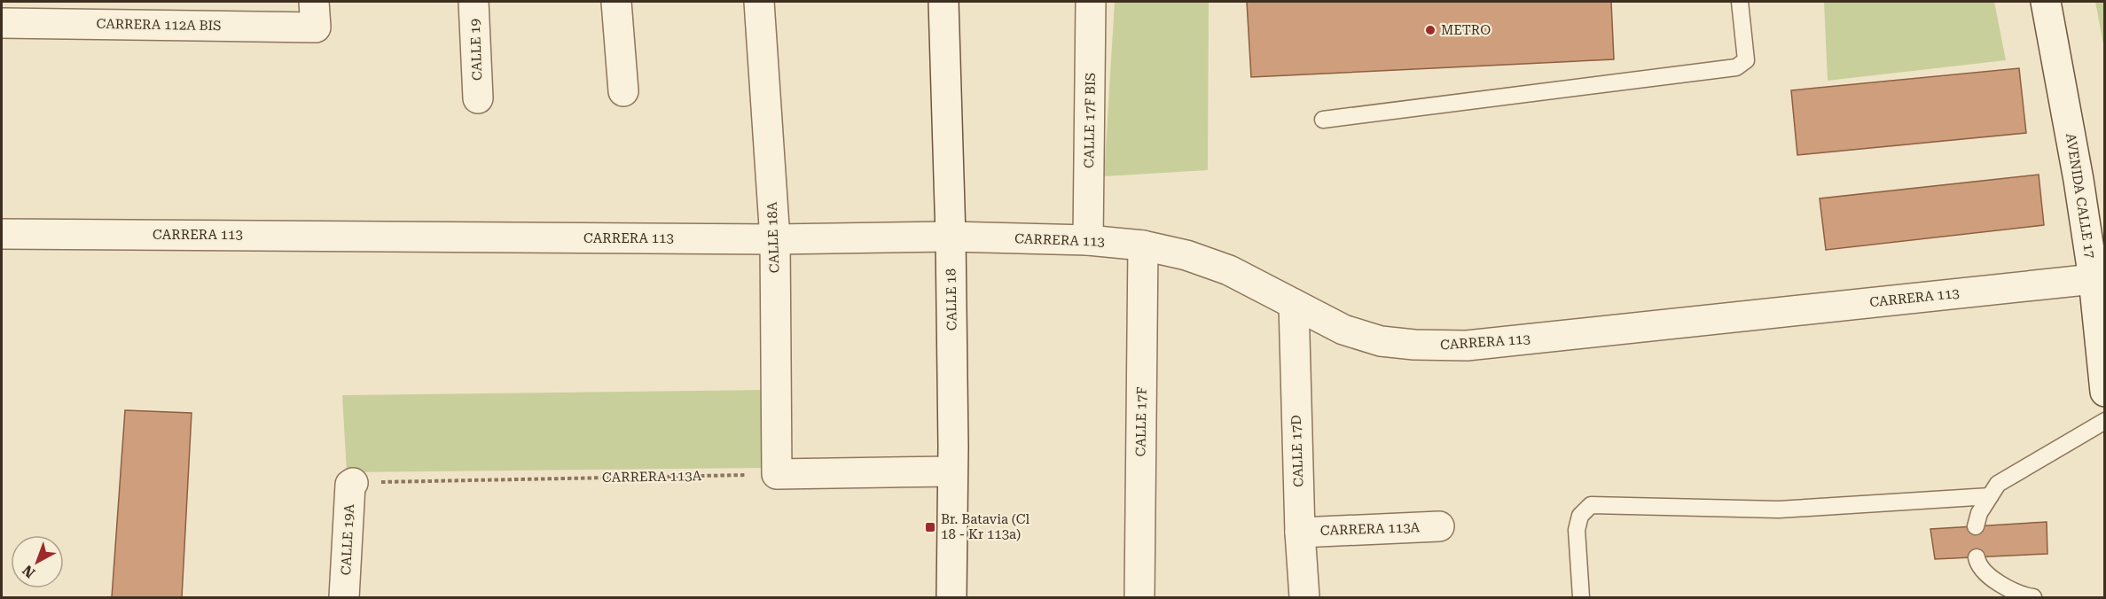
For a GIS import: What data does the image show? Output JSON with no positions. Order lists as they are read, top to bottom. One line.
{"streets":{"street":["CARRERA 112A BIS","CALLE 19","CALLE 17F BIS","AVENIDA CALLE 17","CARRERA 113","CALLE 18A","CALLE 18","CALLE 17F","CALLE 17D","CARRERA 113A","CALLE 19A"]},"crossings":[["CALLE 17F BIS","CARRERA 113"],["AVENIDA CALLE 17","CARRERA 113"],["CARRERA 113","CALLE 18A"],["CARRERA 113","CALLE 18"],["CARRERA 113","CALLE 17F"],["CARRERA 113","CALLE 17D"],["CALLE 18A","CARRERA 113A"],["CALLE 17D","CARRERA 113A"],["CARRERA 113A","CALLE 19A"]],"places":{"other":["METRO"],"transit":["Br. Batavia (Cl 18 - Kr 113a)"]},"north":"bottom left"}
